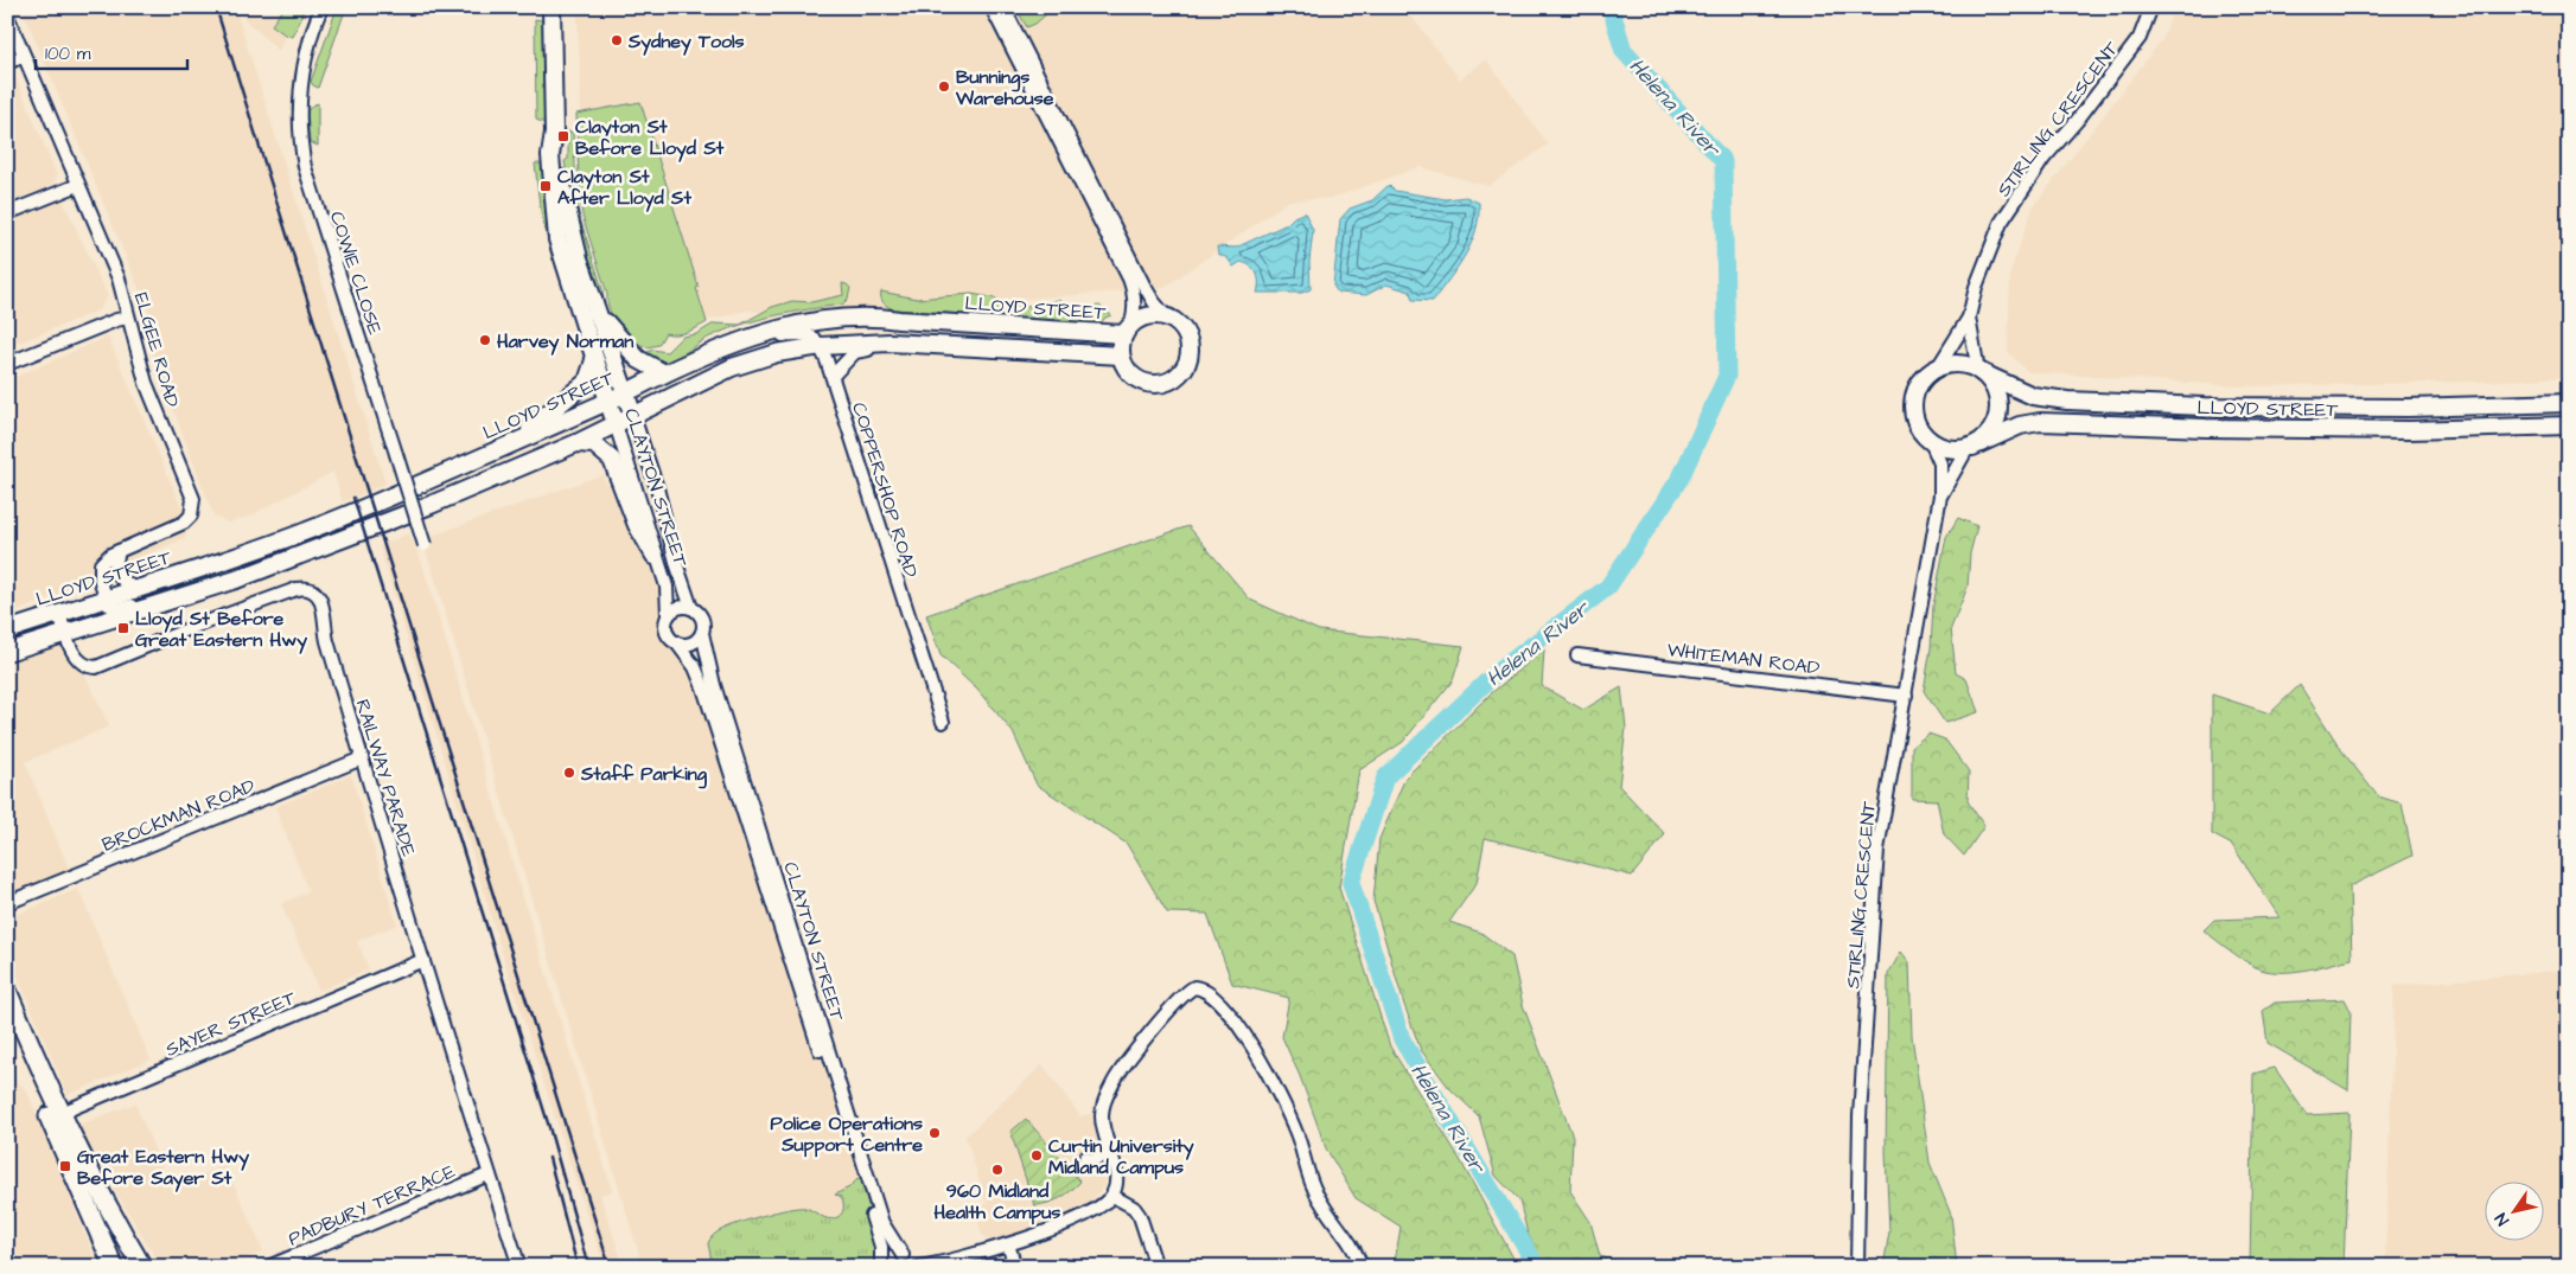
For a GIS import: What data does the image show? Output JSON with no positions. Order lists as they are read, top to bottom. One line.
{"streets":{"main road":["LLOYD STREET","CLAYTON STREET"],"street":["STIRLING CRESCENT","COWIE CLOSE","ELGEE ROAD","COPPERSHOP ROAD","WHITEMAN ROAD","RAILWAY PARADE","BROCKMAN ROAD","SAYER STREET","PADBURY TERRACE"]},"crossings":[["STIRLING CRESCENT","LLOYD STREET"],["STIRLING CRESCENT","WHITEMAN ROAD"],["LLOYD STREET","ELGEE ROAD"],["LLOYD STREET","CLAYTON STREET"],["LLOYD STREET","RAILWAY PARADE"],["RAILWAY PARADE","BROCKMAN ROAD"],["RAILWAY PARADE","SAYER STREET"],["RAILWAY PARADE","PADBURY TERRACE"]],"water":["Helena River"],"places":{"other":["Sydney Tools","Bunnings Warehouse","Harvey Norman","Staff Parking","Police Operations Support Centre","Curtin University Midland Campus","960 Midland Health Campus"],"transit":["Clayton St Before Lloyd St","Clayton St After Lloyd St","Lloyd St Before Great Eastern Hwy","Great Eastern Hwy Before Sayer St"]},"scale_bar":"100 m","north":"bottom left"}
